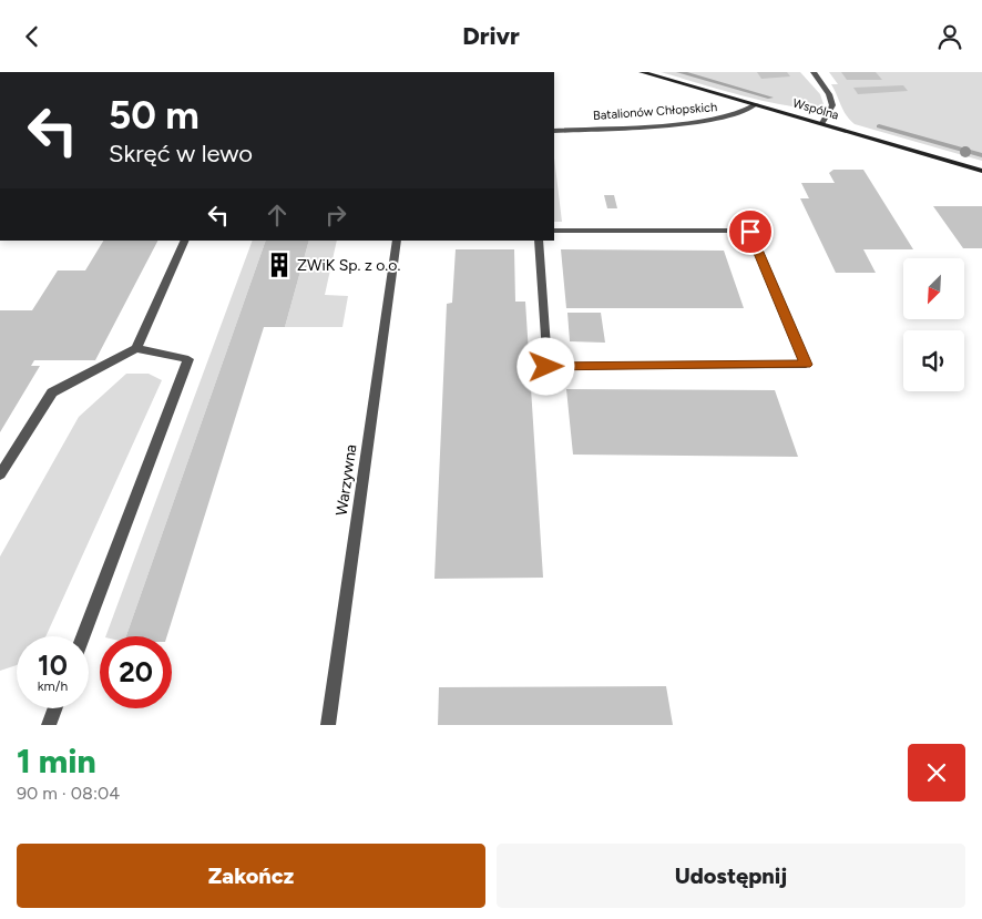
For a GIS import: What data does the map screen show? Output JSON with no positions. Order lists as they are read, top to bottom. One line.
{"streets":{"street":["Wspólna","Batalionów Chłopskich","Warzywna"]},"crossings":[["Wspólna","Batalionów Chłopskich"]],"places":{"building":["ZWiK Sp. z o.o."]},"north":"bottom left","page":{"header":"Drivr","turn":["50 m","Skręć w lewo"],"speed":"10 km/h","limit":"20","heading":["1 min","90 m · 08:04"],"buttons":["Zakończ","Udostępnij"]}}
